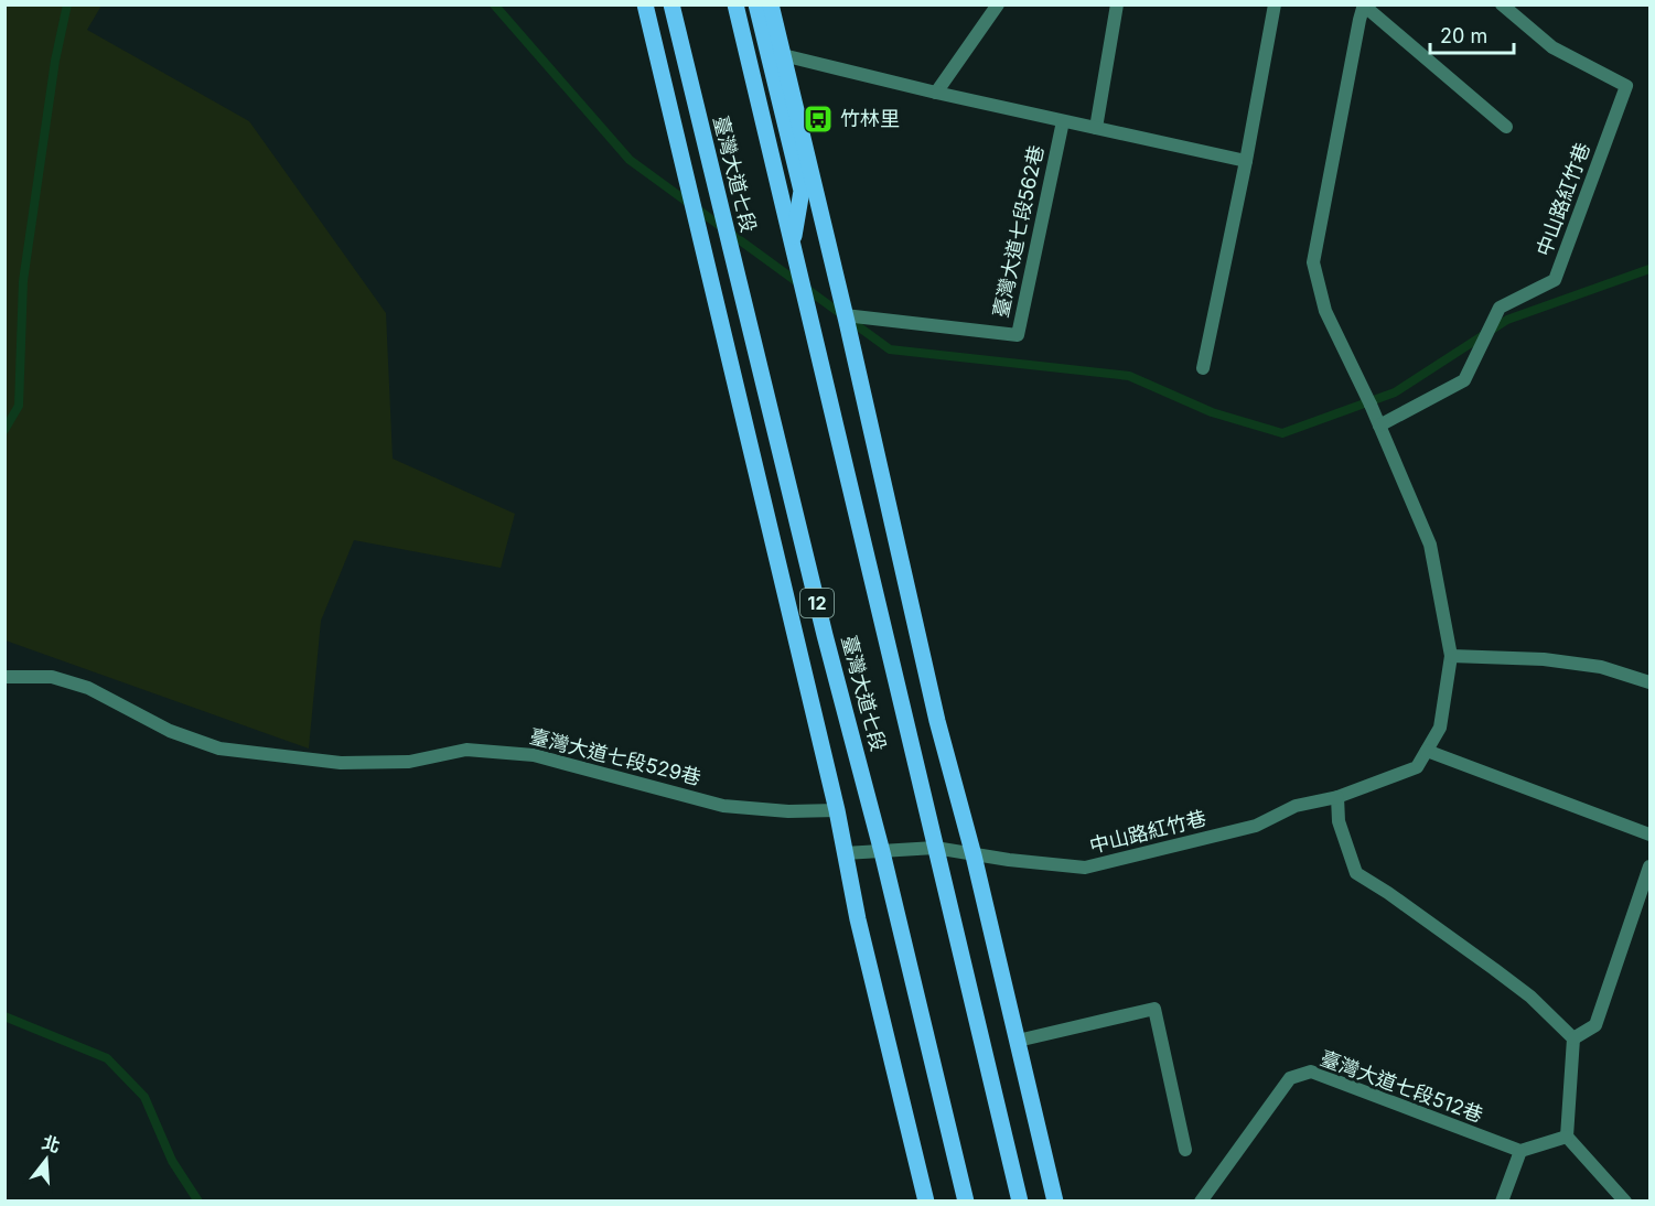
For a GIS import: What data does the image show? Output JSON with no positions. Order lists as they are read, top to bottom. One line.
{"streets":{"main road":["臺灣大道七段","12"],"street":["中山路紅竹巷","臺灣大道七段562巷","臺灣大道七段529巷","臺灣大道七段512巷"]},"crossings":[["臺灣大道七段","中山路紅竹巷"],["中山路紅竹巷","12"],["12","臺灣大道七段529巷"]],"places":{"bus stop":["竹林里"]},"scale_bar":"20 m","north":"top"}
